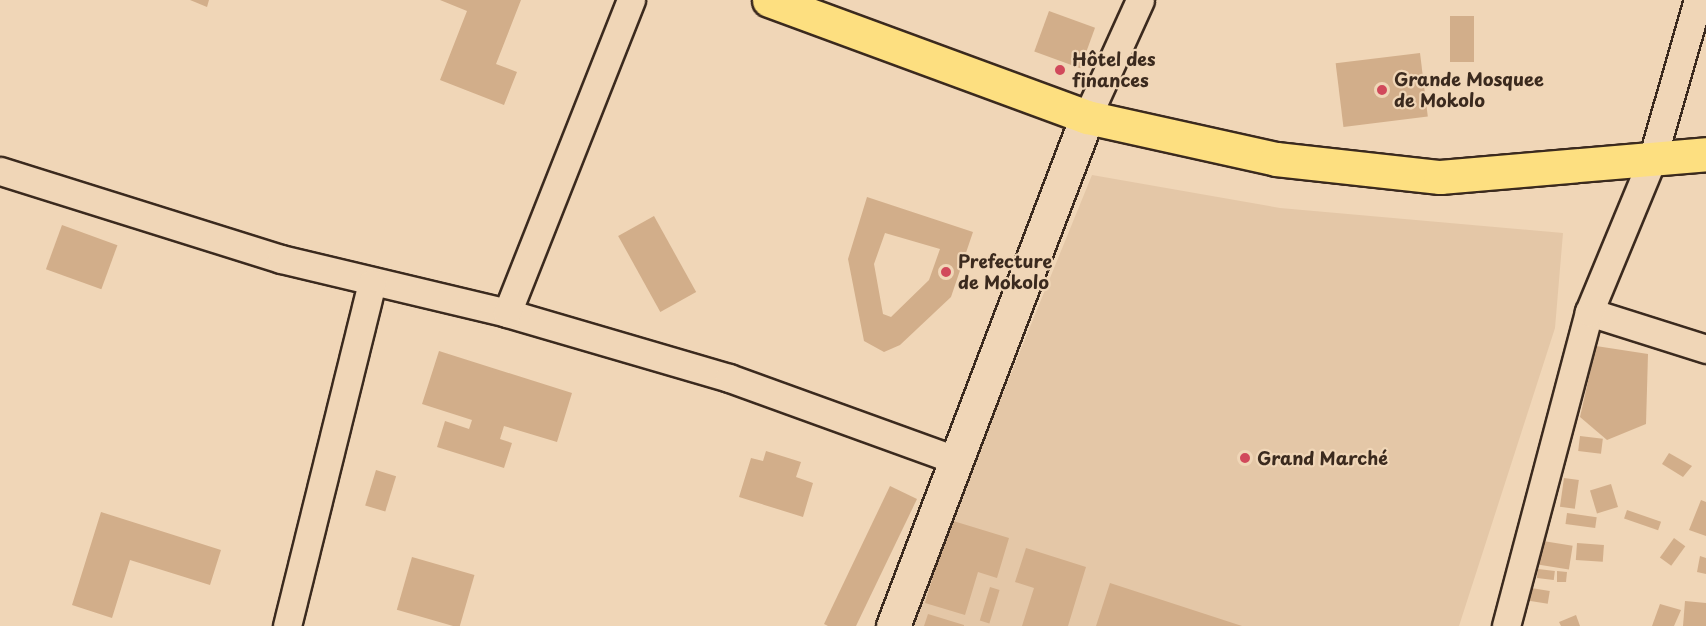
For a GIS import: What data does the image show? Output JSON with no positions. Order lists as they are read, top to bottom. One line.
{"places":["Hôtel des finances","Grande Mosquee de Mokolo","Prefecture de Mokolo","Grand Marché"]}
